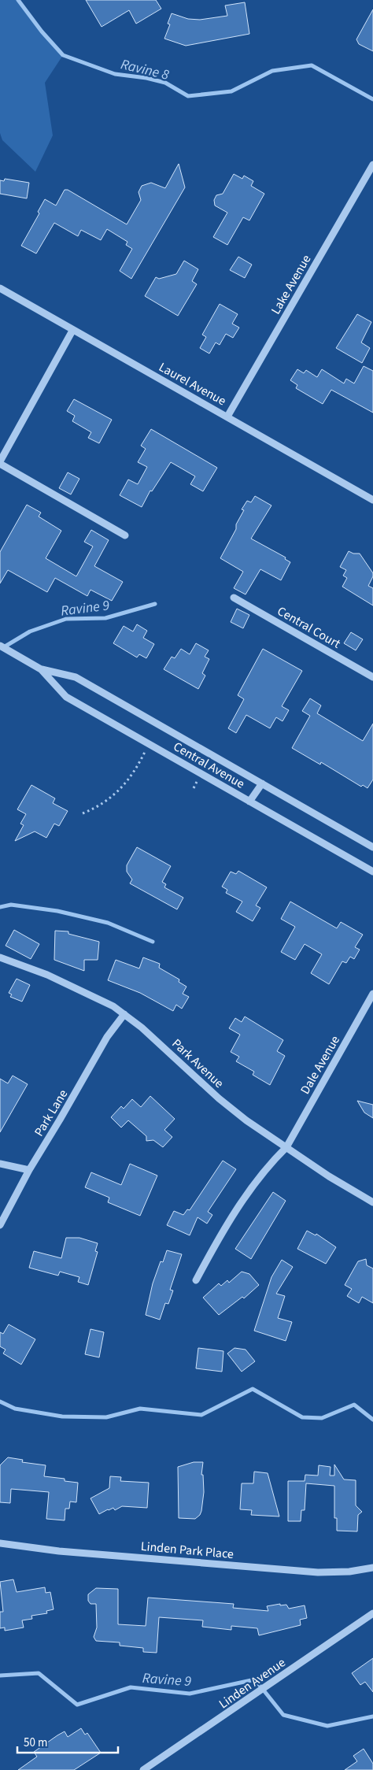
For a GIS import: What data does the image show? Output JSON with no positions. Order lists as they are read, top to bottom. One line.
{"streets":{"street":["Lake Avenue","Laurel Avenue","Central Court","Central Avenue","Park Avenue","Dale Avenue","Park Lane","Linden Park Place","Linden Avenue"]},"crossings":[["Lake Avenue","Laurel Avenue"],["Park Avenue","Dale Avenue"],["Park Avenue","Park Lane"]],"water":["Ravine 8","Ravine 9"],"scale_bar":"50 m"}
